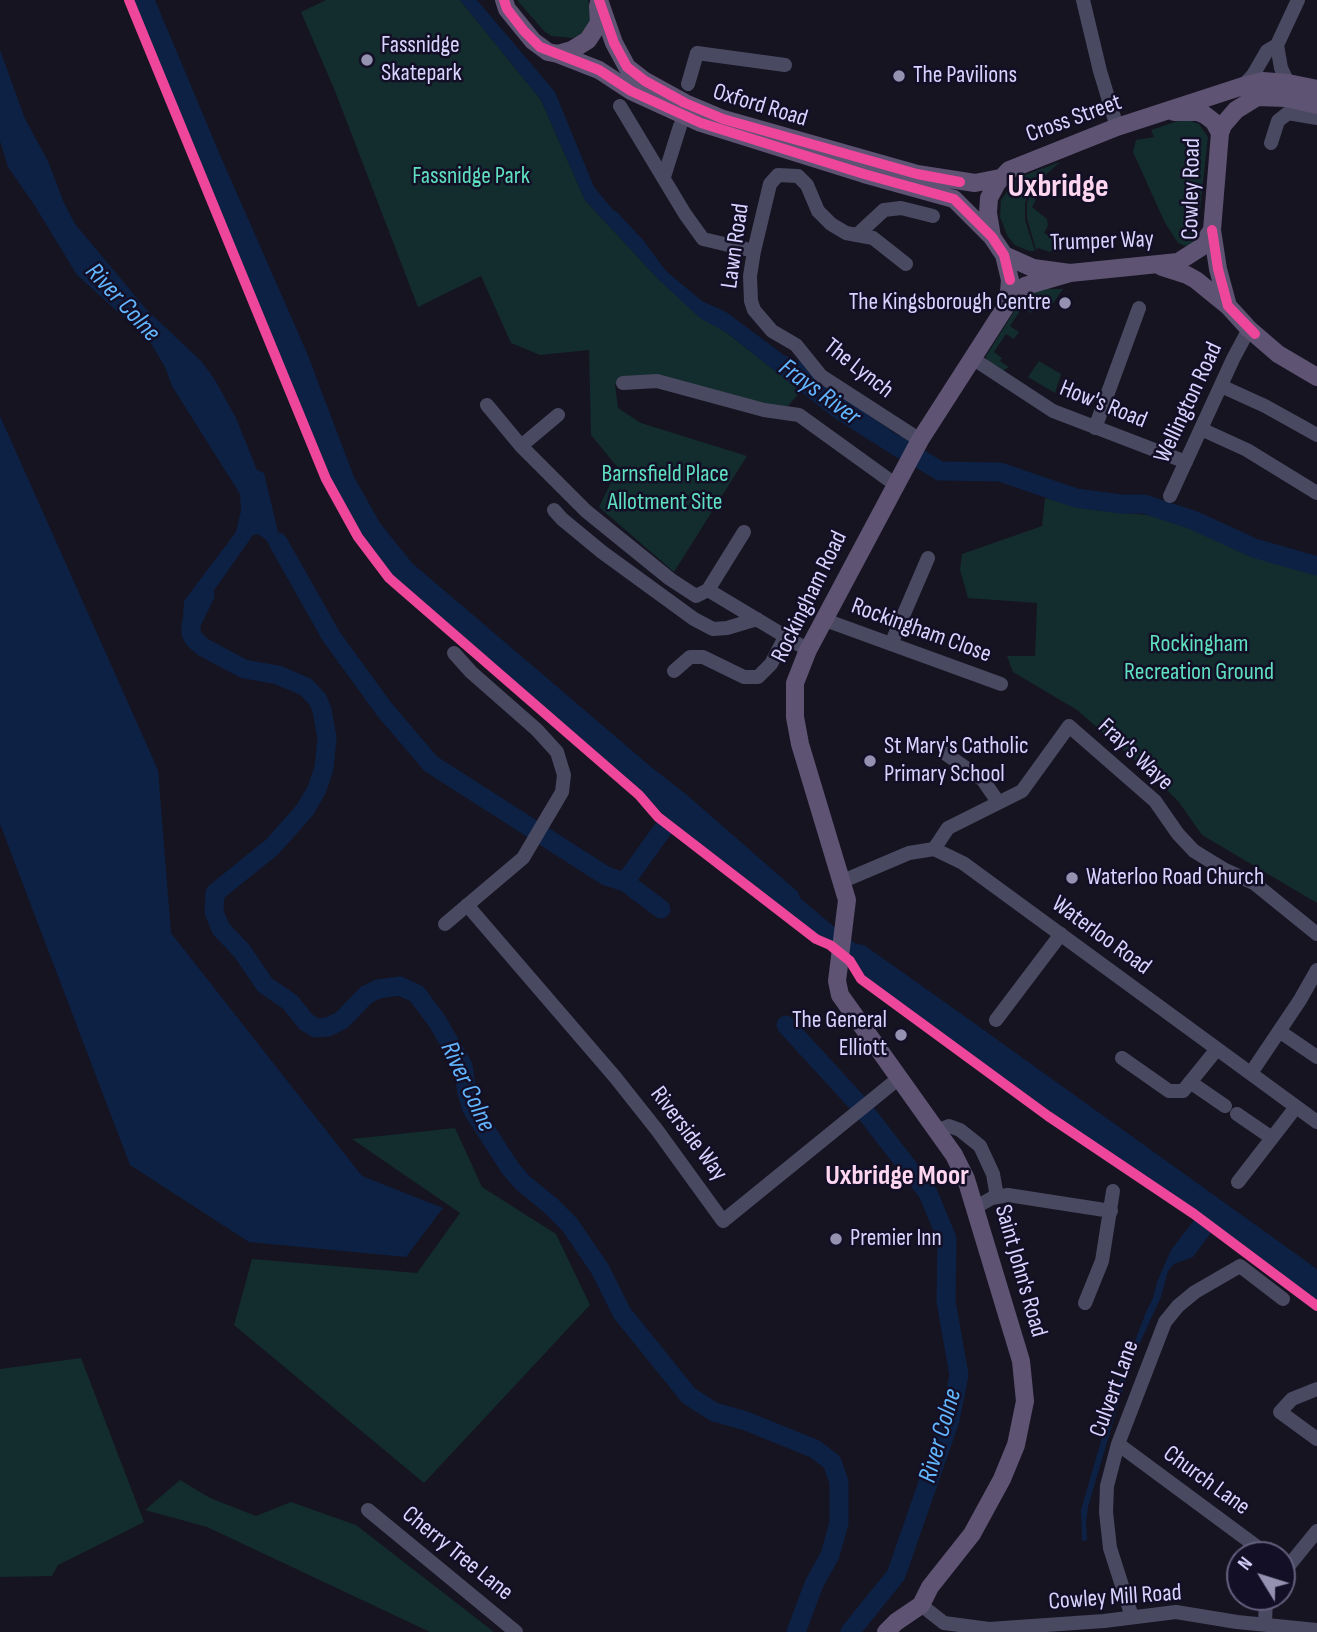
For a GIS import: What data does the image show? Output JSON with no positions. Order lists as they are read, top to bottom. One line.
{"streets":{"main road":["Oxford Road","Cross Street","Cowley Road","Trumper Way","Rockingham Road","Saint John's Road"],"street":["Lawn Road","The Lynch","Wellington Road","How's Road","Rockingham Close","Fray's Waye","Waterloo Road","Riverside Way","Culvert Lane","Church Lane","Cherry Tree Lane","Cowley Mill Road"]},"crossings":[["Oxford Road","Cross Street"],["Cross Street","Cowley Road"],["Cowley Road","Trumper Way"],["Cowley Road","Wellington Road"],["Lawn Road","The Lynch"],["The Lynch","Rockingham Road"],["Wellington Road","How's Road"],["How's Road","Rockingham Road"],["Rockingham Road","Rockingham Close"],["Rockingham Road","Saint John's Road"],["Fray's Waye","Waterloo Road"],["Riverside Way","Saint John's Road"],["Saint John's Road","Cowley Mill Road"],["Culvert Lane","Church Lane"],["Culvert Lane","Cowley Mill Road"]],"districts":["Uxbridge","Uxbridge Moor"],"water":["River Colne","Frays River"],"parks":["Fassnidge Park","Barnsfield Place Allotment Site","Rockingham Recreation Ground"],"places":["Fassnidge Skatepark","The Pavilions","The Kingsborough Centre","St Mary's Catholic Primary School","Waterloo Road Church","The General Elliott","Premier Inn"],"north":"top left"}
